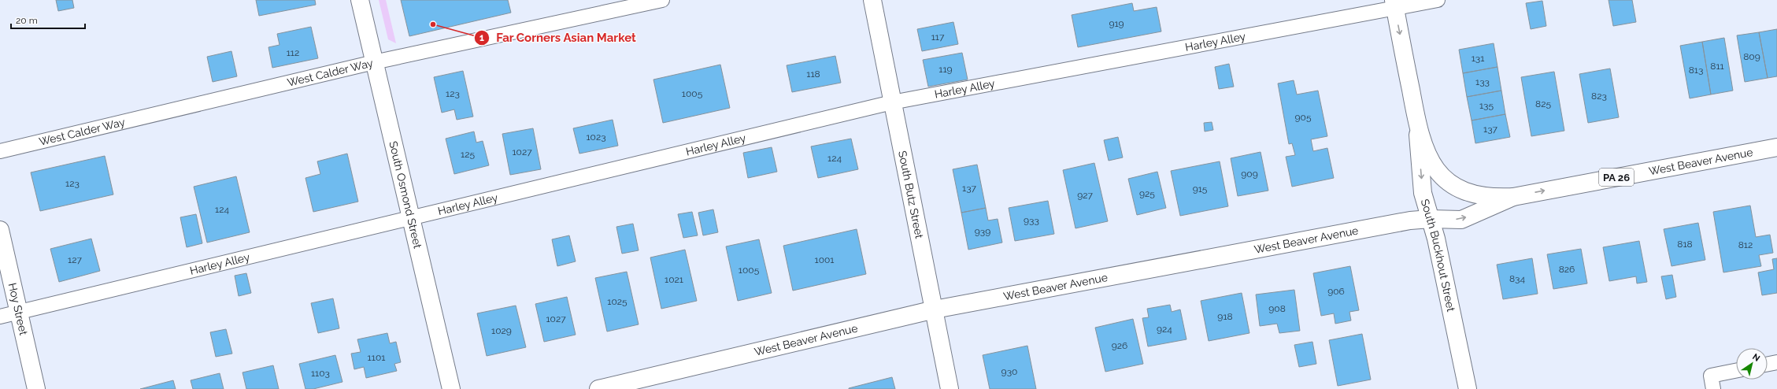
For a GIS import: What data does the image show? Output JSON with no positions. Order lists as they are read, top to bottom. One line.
{"streets":{"street":["West Beaver Avenue","PA 26","South Osmond Street","South Butz Street","South Buckhout Street","Hoy Street"],"lane":["Harley Alley","West Calder Way"]},"crossings":[["Harley Alley","South Osmond Street"],["Harley Alley","South Butz Street"],["Harley Alley","South Buckhout Street"],["Harley Alley","Hoy Street"],["West Calder Way","South Osmond Street"],["West Beaver Avenue","South Butz Street"],["West Beaver Avenue","South Buckhout Street"]],"one_way":["South Buckhout Street"],"places":["Far Corners Asian Market"],"house_numbers":["919","117","112","809","131","811","119","813","118","133","123","1005","823","825","135","905","137","1023","1027","125","124","909","123","137","915","925","927","124","933","939","818","812","127","1001","826","1005","834","1021","906","1025","908","918","1027","924","1029","926","1101","930","1103"],"scale_bar":"20 m","north":"top right"}
